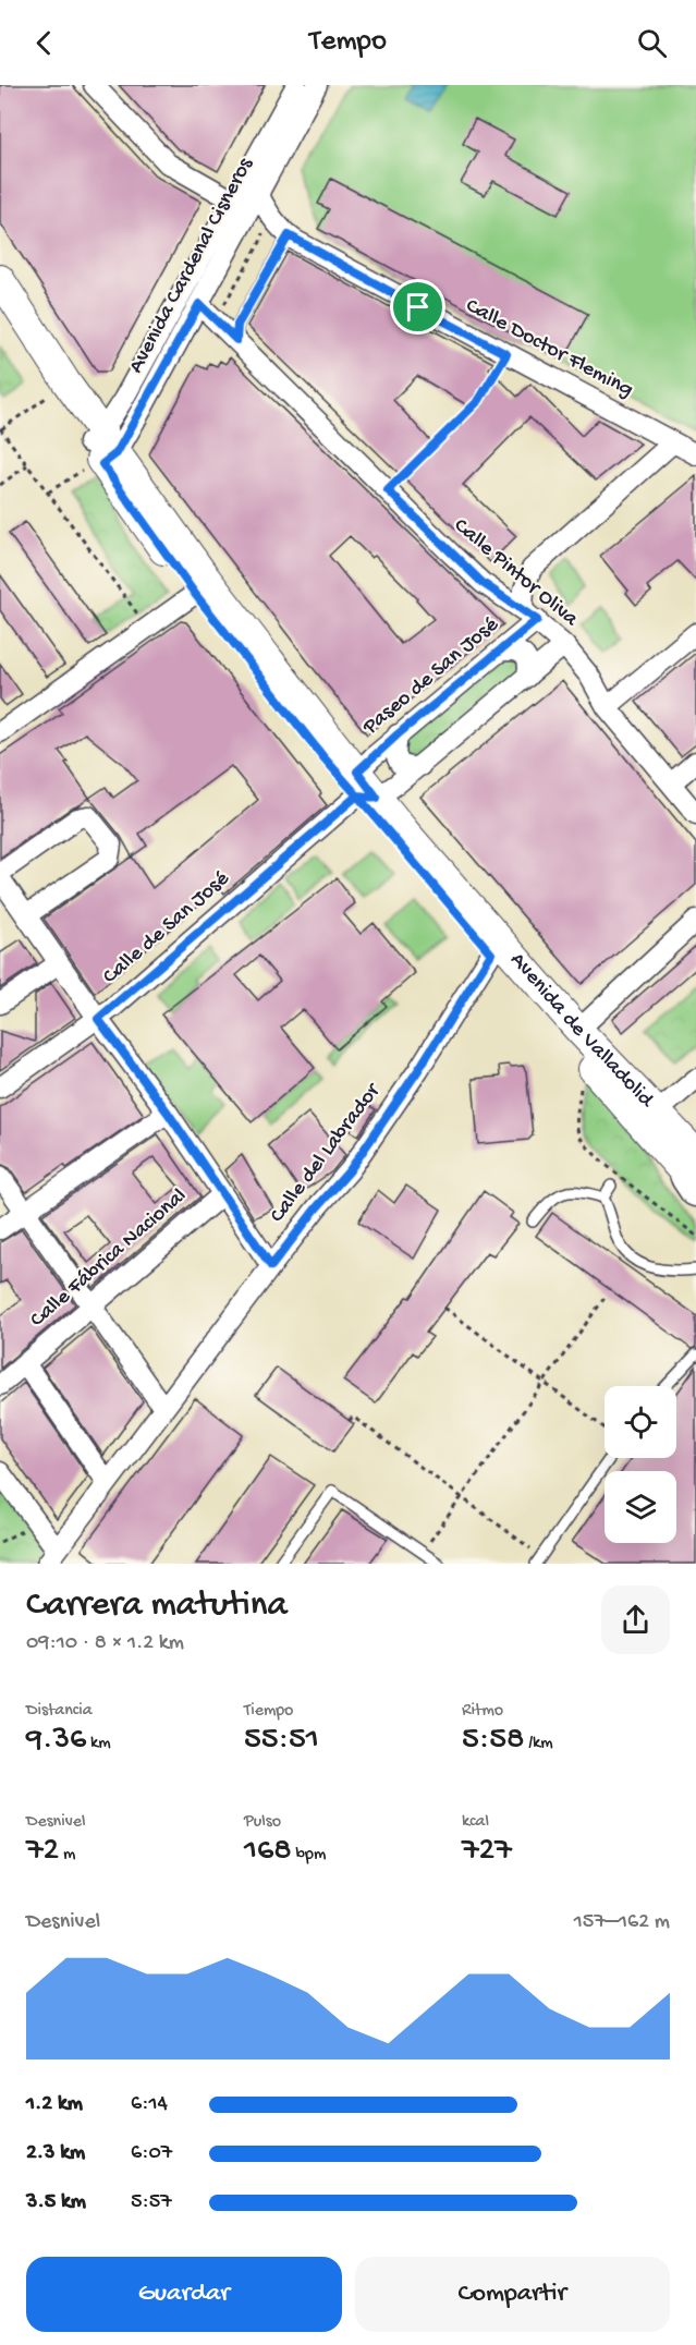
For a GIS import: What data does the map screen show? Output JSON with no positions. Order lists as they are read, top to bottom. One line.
{"streets":{"main road":["Avenida de Valladolid"],"street":["Avenida Cardenal Cisneros","Calle Doctor Fleming","Calle Pintor Oliva","Paseo de San José","Calle de San José","Calle del Labrador","Calle Fábrica Nacional"]},"crossings":[["Avenida Cardenal Cisneros","Calle Doctor Fleming"],["Avenida Cardenal Cisneros","Calle Pintor Oliva"],["Avenida Cardenal Cisneros","Avenida de Valladolid"],["Calle Pintor Oliva","Paseo de San José"],["Paseo de San José","Calle de San José"],["Paseo de San José","Avenida de Valladolid"],["Calle de San José","Avenida de Valladolid"],["Avenida de Valladolid","Calle del Labrador"]],"page":{"header":"Tempo","heading":["Carrera matutina","09:10 · 8 × 1.2 km"],"stats":[["Distancia","9.36 km"],["Tiempo","55:51"],["Ritmo","5:58 /km"],["Desnivel","72 m"],["Pulso","168 bpm"],["kcal","727"]],"chart":["Desnivel","157–162 m"],"list":[{"name":"1.2 km","note":"6:14"},{"name":"2.3 km","note":"6:07"},{"name":"3.5 km","note":"5:57"}],"buttons":["Guardar","Compartir"]}}
